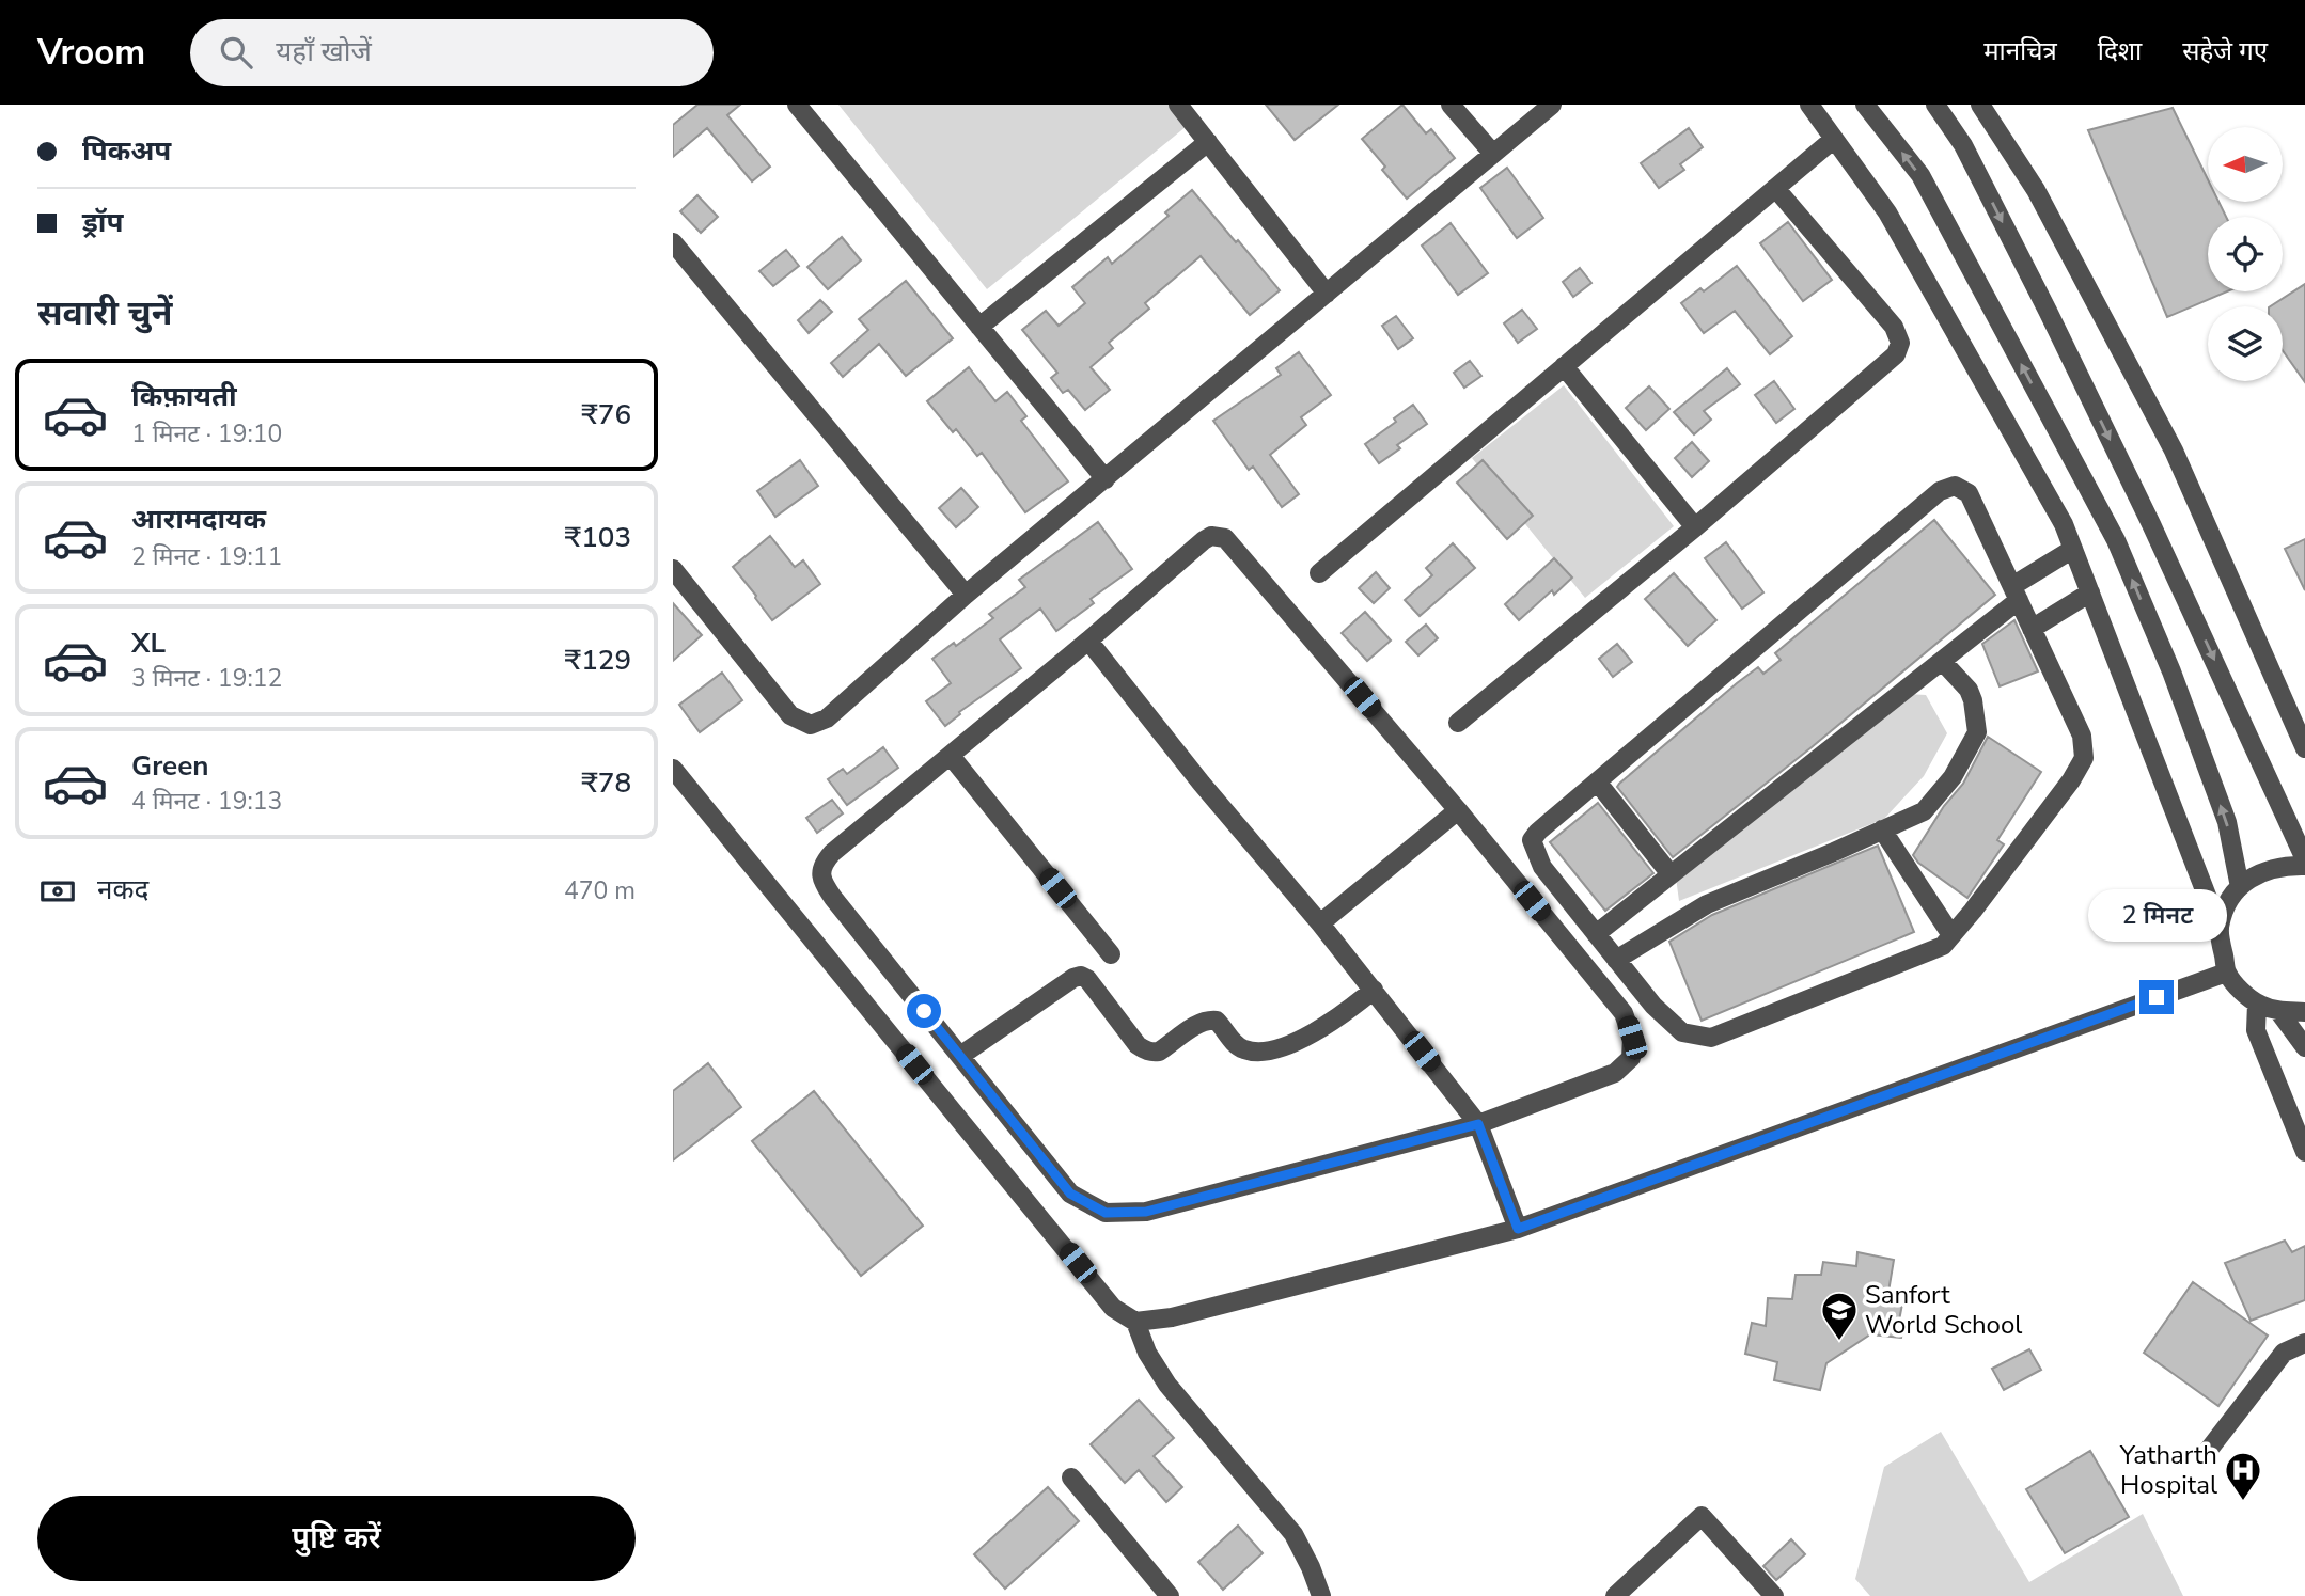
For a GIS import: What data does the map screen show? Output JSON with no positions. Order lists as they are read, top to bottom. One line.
{"places":{"school or university":["Sanfort World School"],"hospital":["Yatharth Hospital"]},"north":"left","page":{"header":"Vroom","search":"यहाँ खोजें","nav":["मानचित्र","दिशा","सहेजे गए"],"banner":["पिकअप","ड्रॉप"],"heading":"सवारी चुनें","list":[{"name":"किफ़ायती","note":"1 मिनट · 19:10","value":"₹76"},{"name":"आरामदायक","note":"2 मिनट · 19:11","value":"₹103"},{"name":"XL","note":"3 मिनट · 19:12","value":"₹129"},{"name":"Green","note":"4 मिनट · 19:13","value":"₹78"}],"pay":["नकद","470 m"],"bubble":"2 मिनट","buttons":"पुष्टि करें"}}
